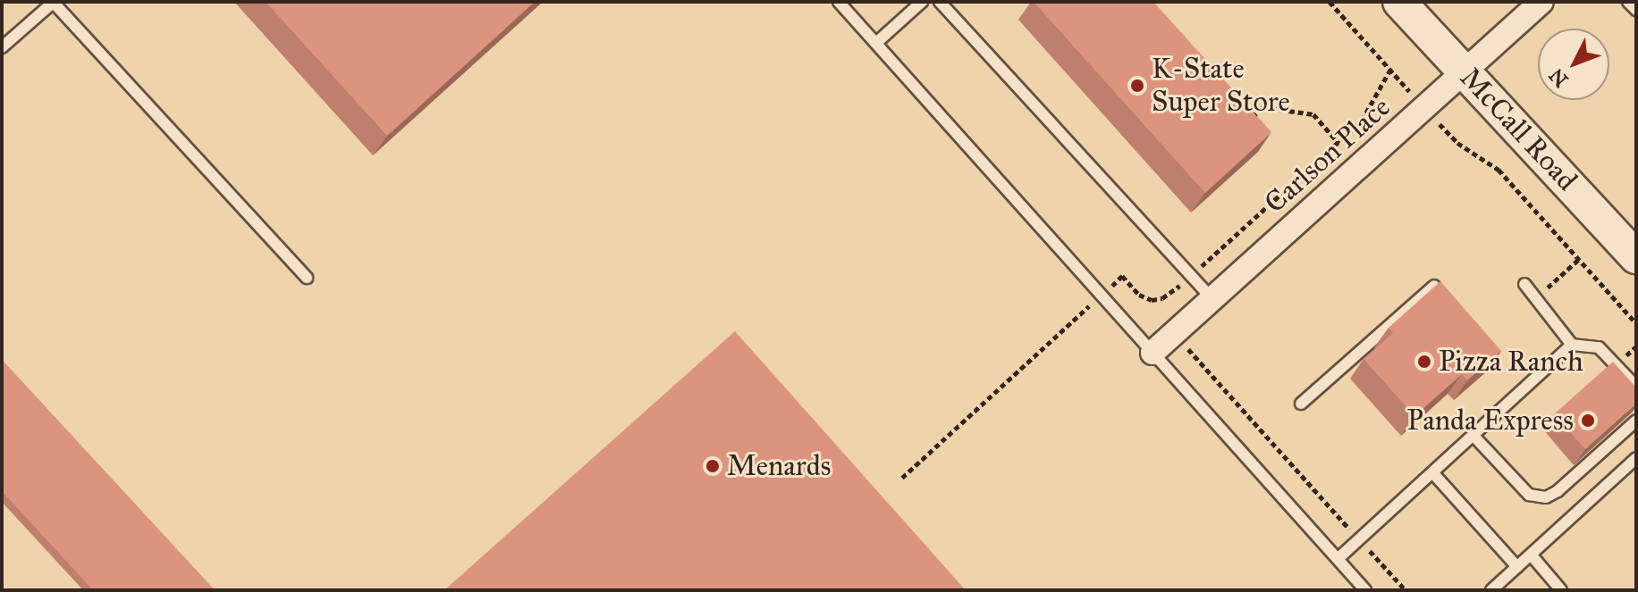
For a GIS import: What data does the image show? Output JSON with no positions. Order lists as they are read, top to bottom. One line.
{"streets":{"main road":["McCall Road"],"street":["Carlson Place"]},"crossings":[["McCall Road","Carlson Place"]],"places":["K-State Super Store","Pizza Ranch","Panda Express","Menards"],"north":"bottom left"}
